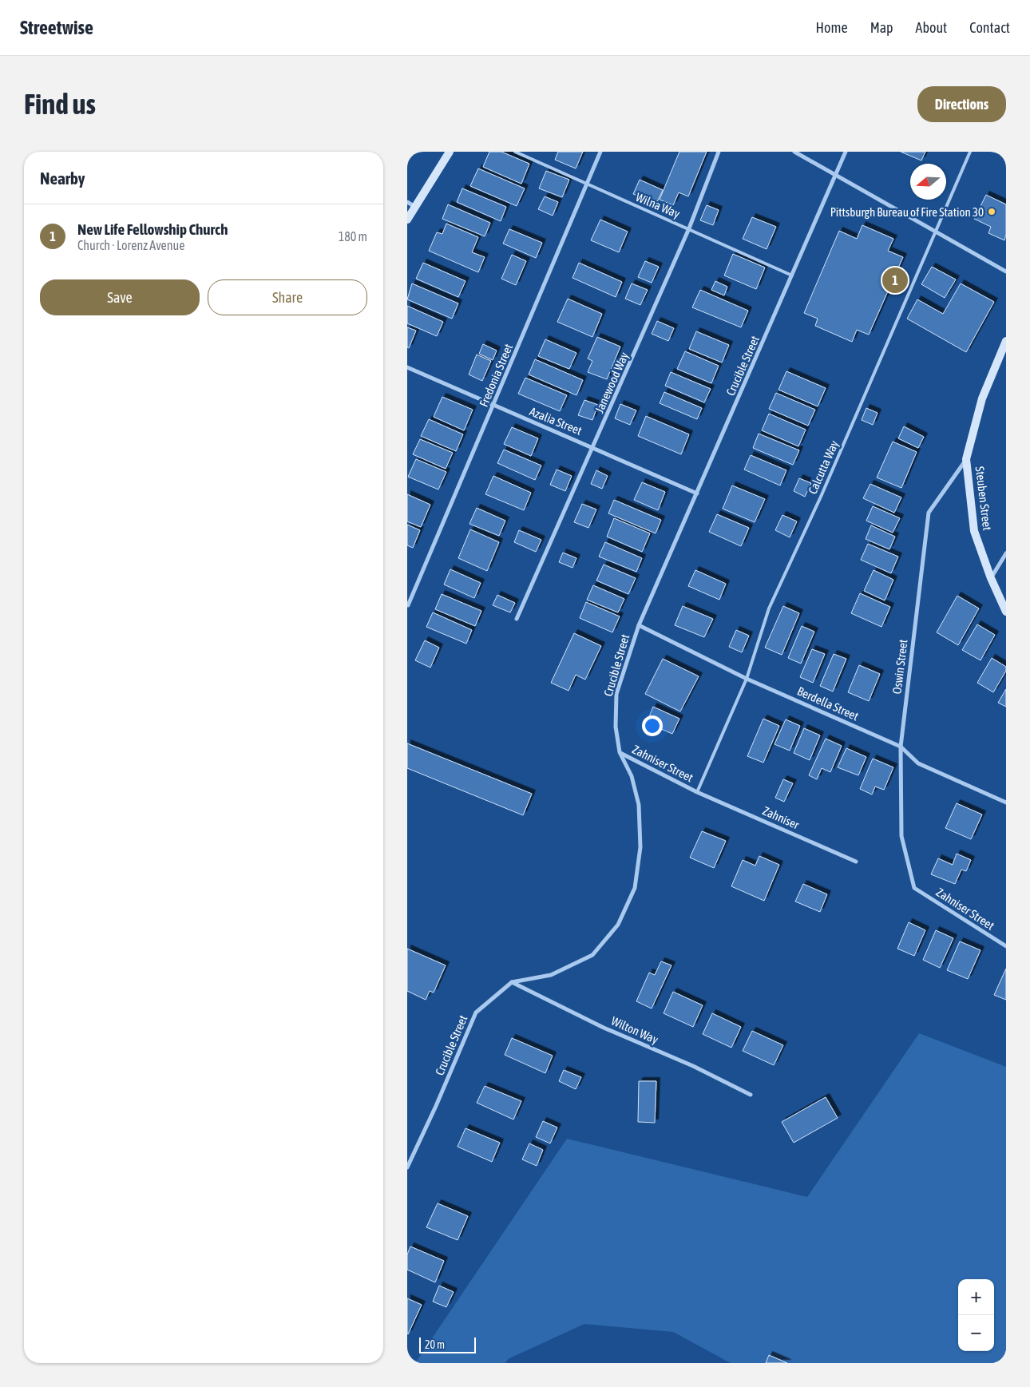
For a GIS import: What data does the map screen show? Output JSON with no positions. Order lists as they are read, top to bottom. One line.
{"streets":{"street":["Crucible Street","Fredonia Street","Janewood Way","Azalia Street","Steuben Street","Oswin Street","Berdella Street","Zahniser Street","Zahniser","Wilton Way"],"lane":["Wilna Way","Calcutta Way"]},"crossings":[["Wilna Way","Crucible Street"],["Wilna Way","Fredonia Street"],["Wilna Way","Janewood Way"],["Crucible Street","Azalia Street"],["Crucible Street","Berdella Street"],["Crucible Street","Zahniser Street"],["Crucible Street","Wilton Way"],["Fredonia Street","Azalia Street"],["Janewood Way","Azalia Street"],["Calcutta Way","Berdella Street"],["Calcutta Way","Zahniser Street"],["Calcutta Way","Zahniser"],["Steuben Street","Oswin Street"],["Oswin Street","Berdella Street"],["Oswin Street","Zahniser Street"],["Zahniser Street","Zahniser"]],"places":["Pittsburgh Bureau of Fire Station 30"],"scale_bar":"20 m","north":"left","page":{"header":"Streetwise","nav":["Home","Map","About","Contact"],"buttons":["Directions",["Save","Share"]],"title":"Find us","heading":"Nearby","list":[{"mark":"1","name":"New Life Fellowship Church","note":"Church · Lorenz Avenue","value":"180 m"}],"pins":"1","map_buttons":["+","−"],"scale":"20 m"}}
